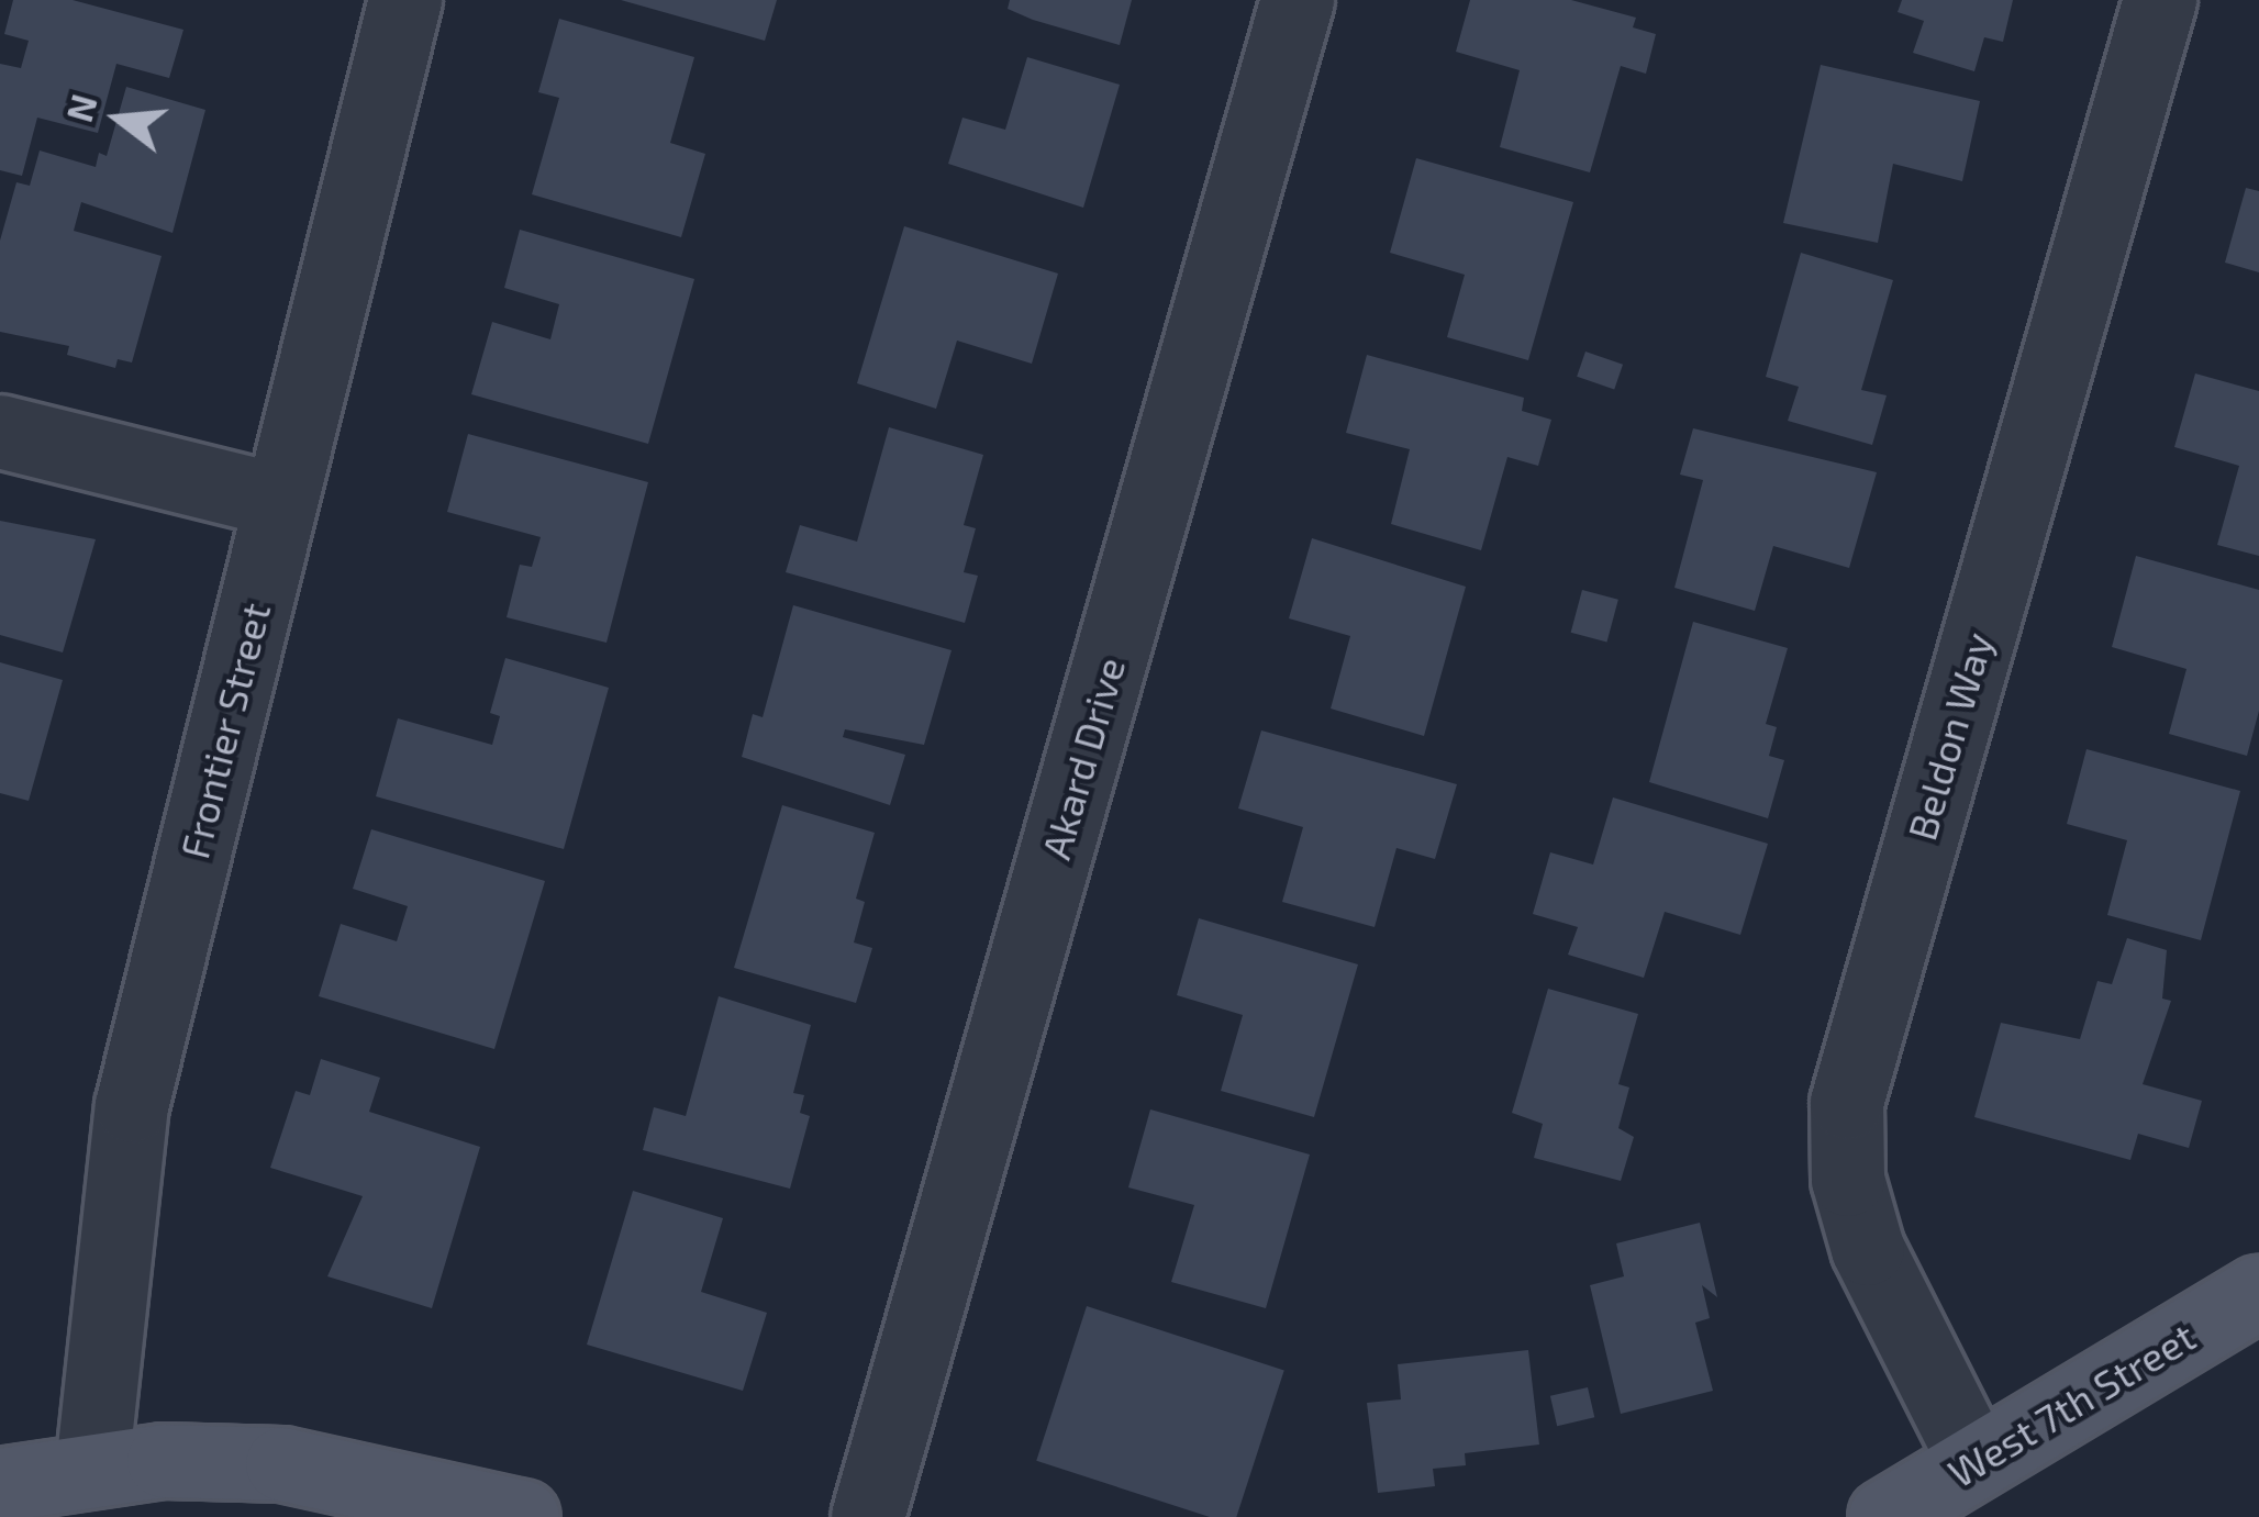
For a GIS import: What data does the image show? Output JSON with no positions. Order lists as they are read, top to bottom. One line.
{"streets":{"main road":["West 7th Street"],"street":["Frontier Street","Beldon Way","Akard Drive"]},"crossings":[["Beldon Way","West 7th Street"]],"north":"left"}
